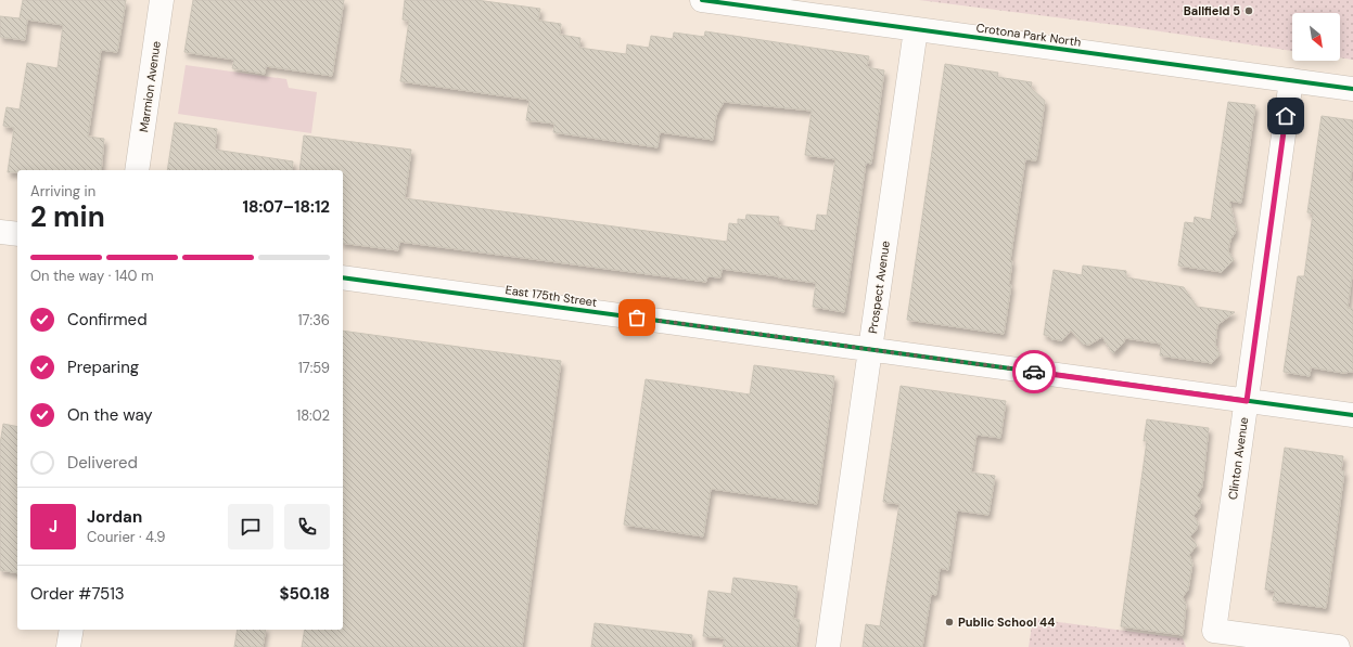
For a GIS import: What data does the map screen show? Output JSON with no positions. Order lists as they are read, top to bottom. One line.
{"streets":{"street":["Crotona Park North","Marmion Avenue","Prospect Avenue","East 175th Street","Clinton Avenue"]},"crossings":[["Crotona Park North","Prospect Avenue"],["Crotona Park North","Clinton Avenue"],["Prospect Avenue","East 175th Street"],["East 175th Street","Clinton Avenue"]],"places":["Ballfield 5","Public School 44"],"north":"bottom right","page":{"heading":["2 min","Arriving in","18:07–18:12"],"panel":["Jordan","Courier · 4.9","Order #7513","$50.18"],"bar":"On the way · 140 m","list":[["Confirmed","17:36"],["Preparing","17:59"],["On the way","18:02"],"Delivered"],"round":"J"}}
